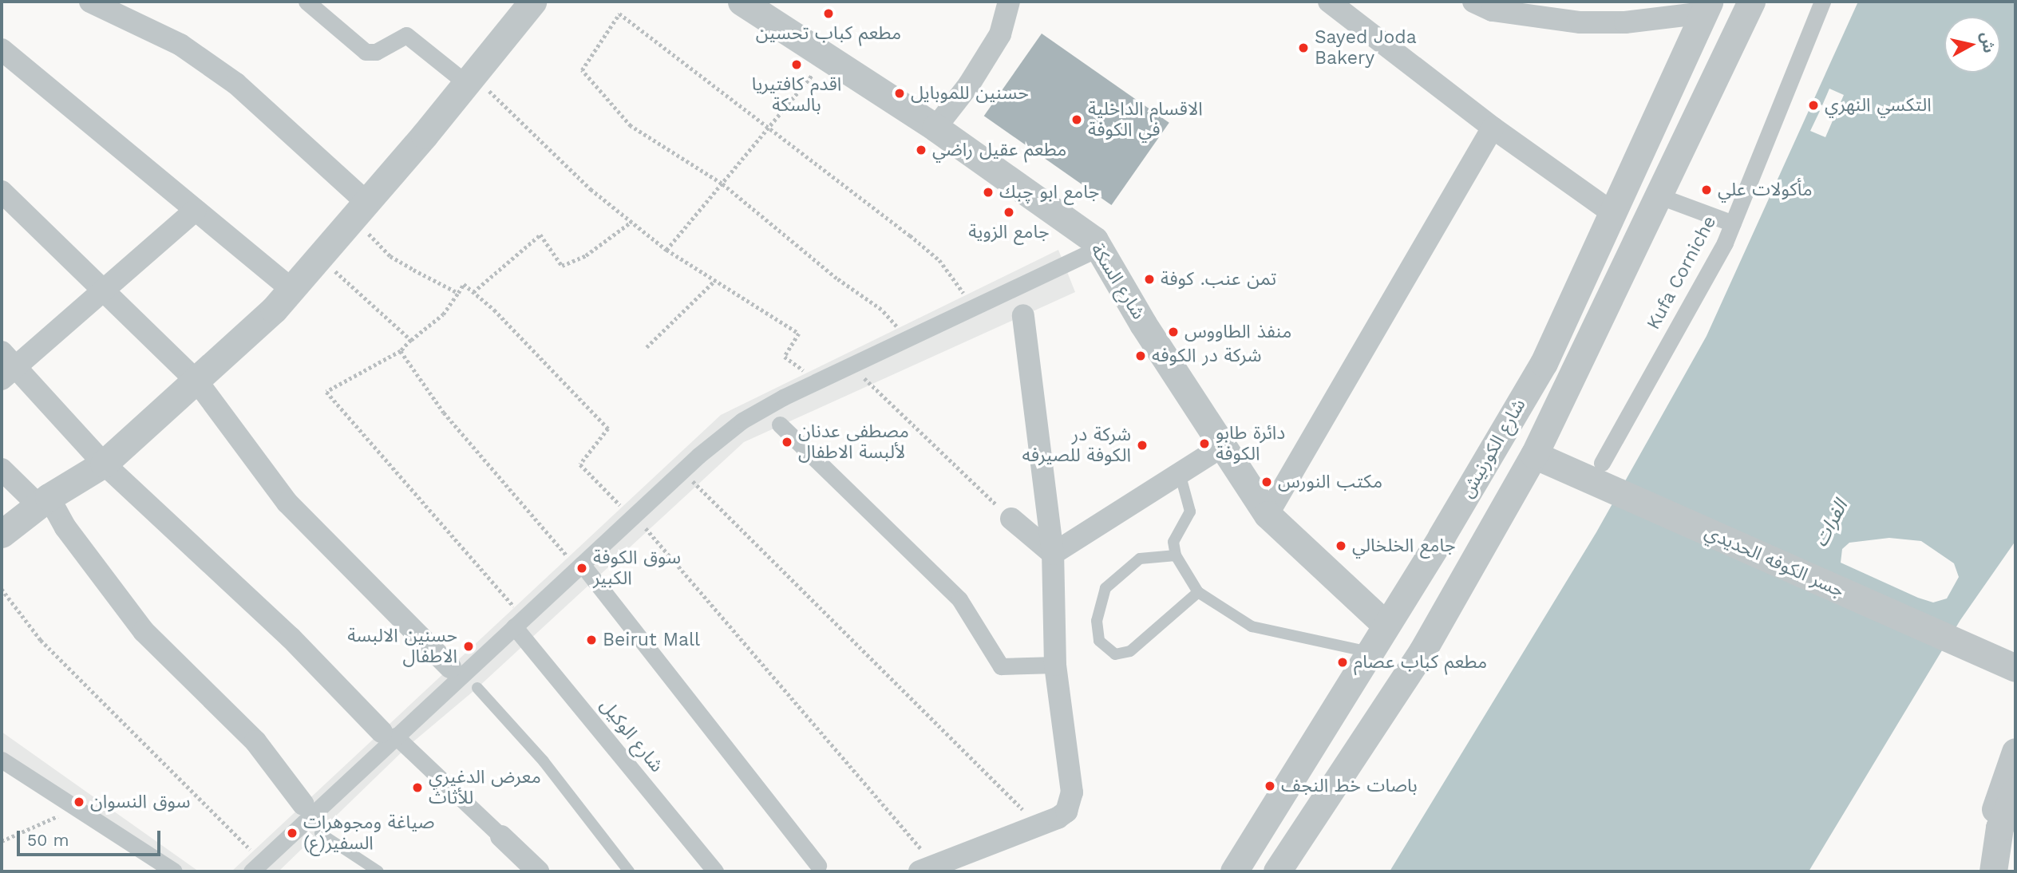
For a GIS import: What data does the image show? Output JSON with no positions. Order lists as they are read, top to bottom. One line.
{"streets":{"street":["Kufa Corniche","شارع السكة","شارع الكورنيش","جسر الکوفه الحديدي","شارع الوكيل"]},"crossings":[["Kufa Corniche","جسر الکوفه الحديدي"],["شارع السكة","شارع الكورنيش"],["شارع الكورنيش","جسر الکوفه الحديدي"]],"water":["الفرات"],"places":["مطعم كباب تحسين","Sayed Joda Bakery","اقدم كافتيريا بالسكة","حسنين للموبايل","التكسي النهري","الاقسام الداخلية في الكوفة","مطعم عقيل راضي","مأكولات علي","جامع ابو چبك","جامع الزوية","تمن عنب. كوفة","منفذ الطاووس","شركة در الكوفه","مصطفى عدنان لألبسة الاطفال","دائرة طابو الكوفة","شركة در الكوفة للصيرفه","مكتب النورس","جامع الخلخالي","سوق الكوفة الكبير","Beirut Mall","حسنين الالبسة الاطفال","مطعم كباب عصام","باصات خط النجف","معرض الدغيري للأثاث","سوق النسوان","صياغة ومجوهرات السفير(ع)"],"scale_bar":"50 m","north":"right"}
